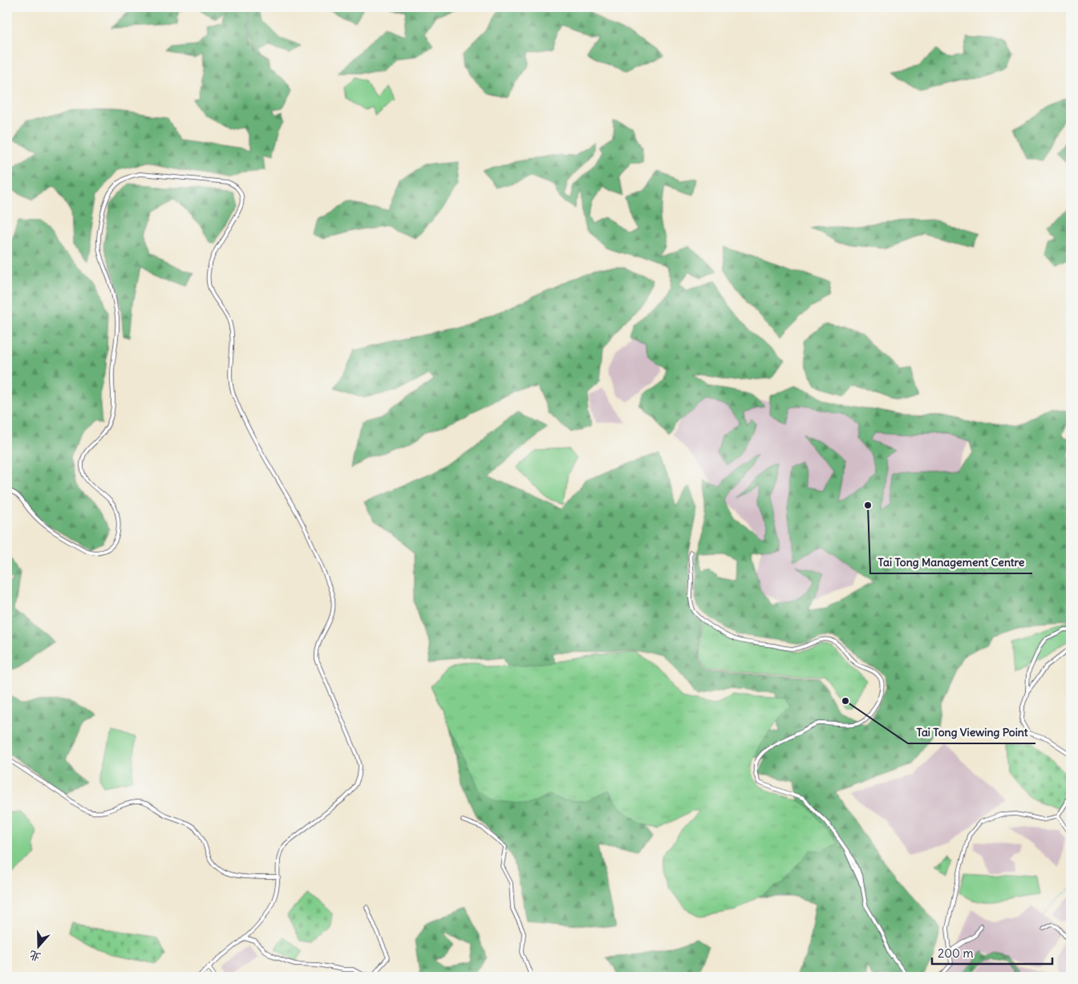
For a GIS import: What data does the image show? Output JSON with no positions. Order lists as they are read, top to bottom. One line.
{"places":["Tai Tong Management Centre","Tai Tong Viewing Point"],"scale_bar":"200 m","north":"bottom"}
